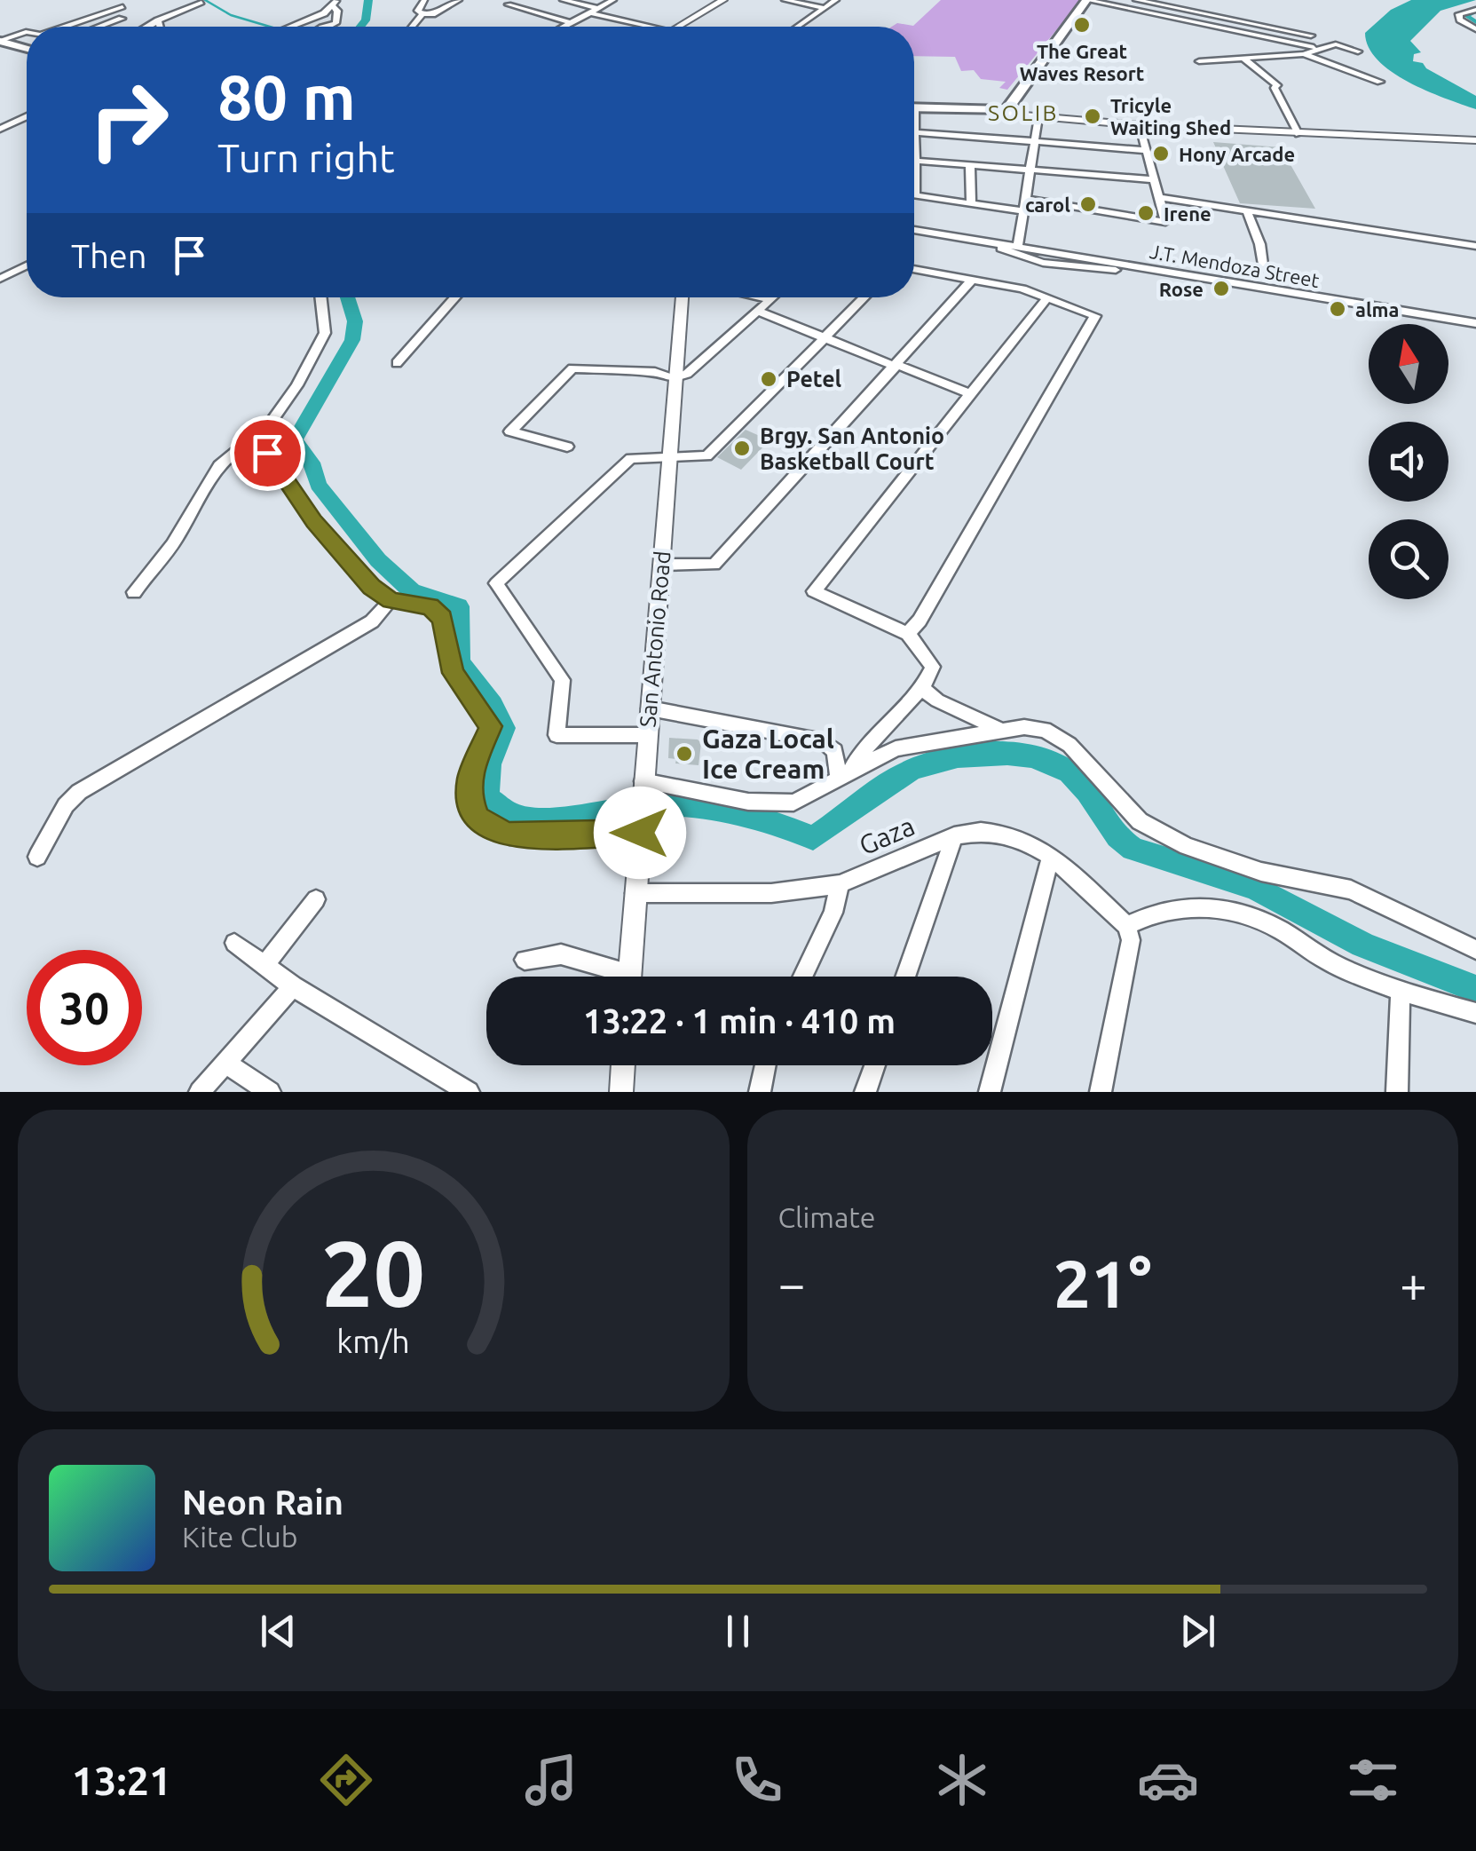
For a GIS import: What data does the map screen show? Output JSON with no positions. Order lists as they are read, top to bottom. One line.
{"streets":{"street":["J.T. Mendoza Street","San Antonio Road","Gaza"]},"crossings":[["San Antonio Road","Gaza"]],"districts":["SOLIB"],"places":["The Great Waves Resort","Tricyle Waiting Shed","Hony Arcade","carol","Irene","Rose","alma","Petel","Brgy. San Antonio Basketball Court","Gaza Local Ice Cream"],"north":"top","page":{"turn":["80 m","Turn right"],"then":"Then","limit":"30","trip":"13:22 · 1 min · 410 m","tile":"Climate","heat":["−","21°","+"],"song":["Neon Rain","Kite Club"],"tabs":"13:21","gauge":["20","km/h"]}}
